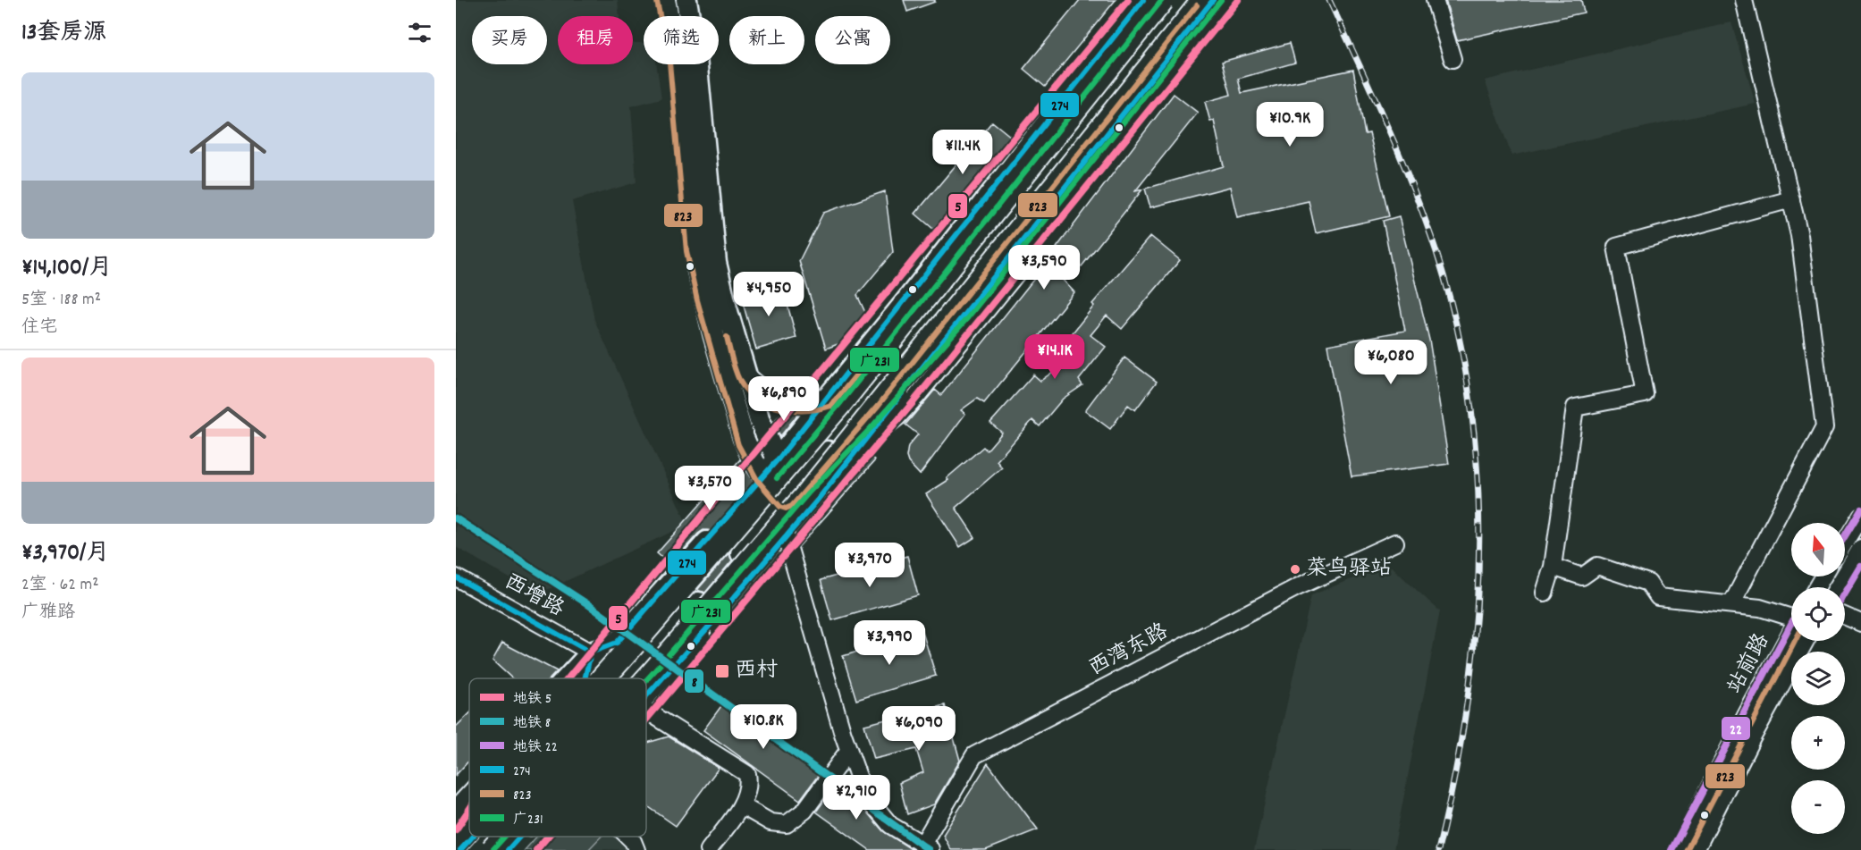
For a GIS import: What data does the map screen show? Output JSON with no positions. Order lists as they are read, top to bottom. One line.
{"streets":{"street":["西增路","西湾东路","站前路"]},"places":{"other":["菜鸟驿站"],"transit":["西村"]},"lines":["metro line 5","transit line 274","transit line 广231","transit line 823","metro line 22","metro line 8"],"legend":["地铁 5","地铁 8","地铁 22","274","823","广231"],"north":"top","page":{"heading":"13套房源","chip":["买房","租房","筛选","新上","公寓"],"list":[{"name":"¥14,100/月","note":"5室 · 188 m² · 住宅"},{"name":"¥3,970/月","note":"2室 · 62 m² · 广雅路"}],"price":["¥10.9K","¥11.4K","¥3,590","¥4,950","¥14.1K","¥6,080","¥6,890","¥3,570","¥3,970","¥3,990","¥10.8K","¥6,090","¥2,910"],"map_buttons":["+","−"]}}
